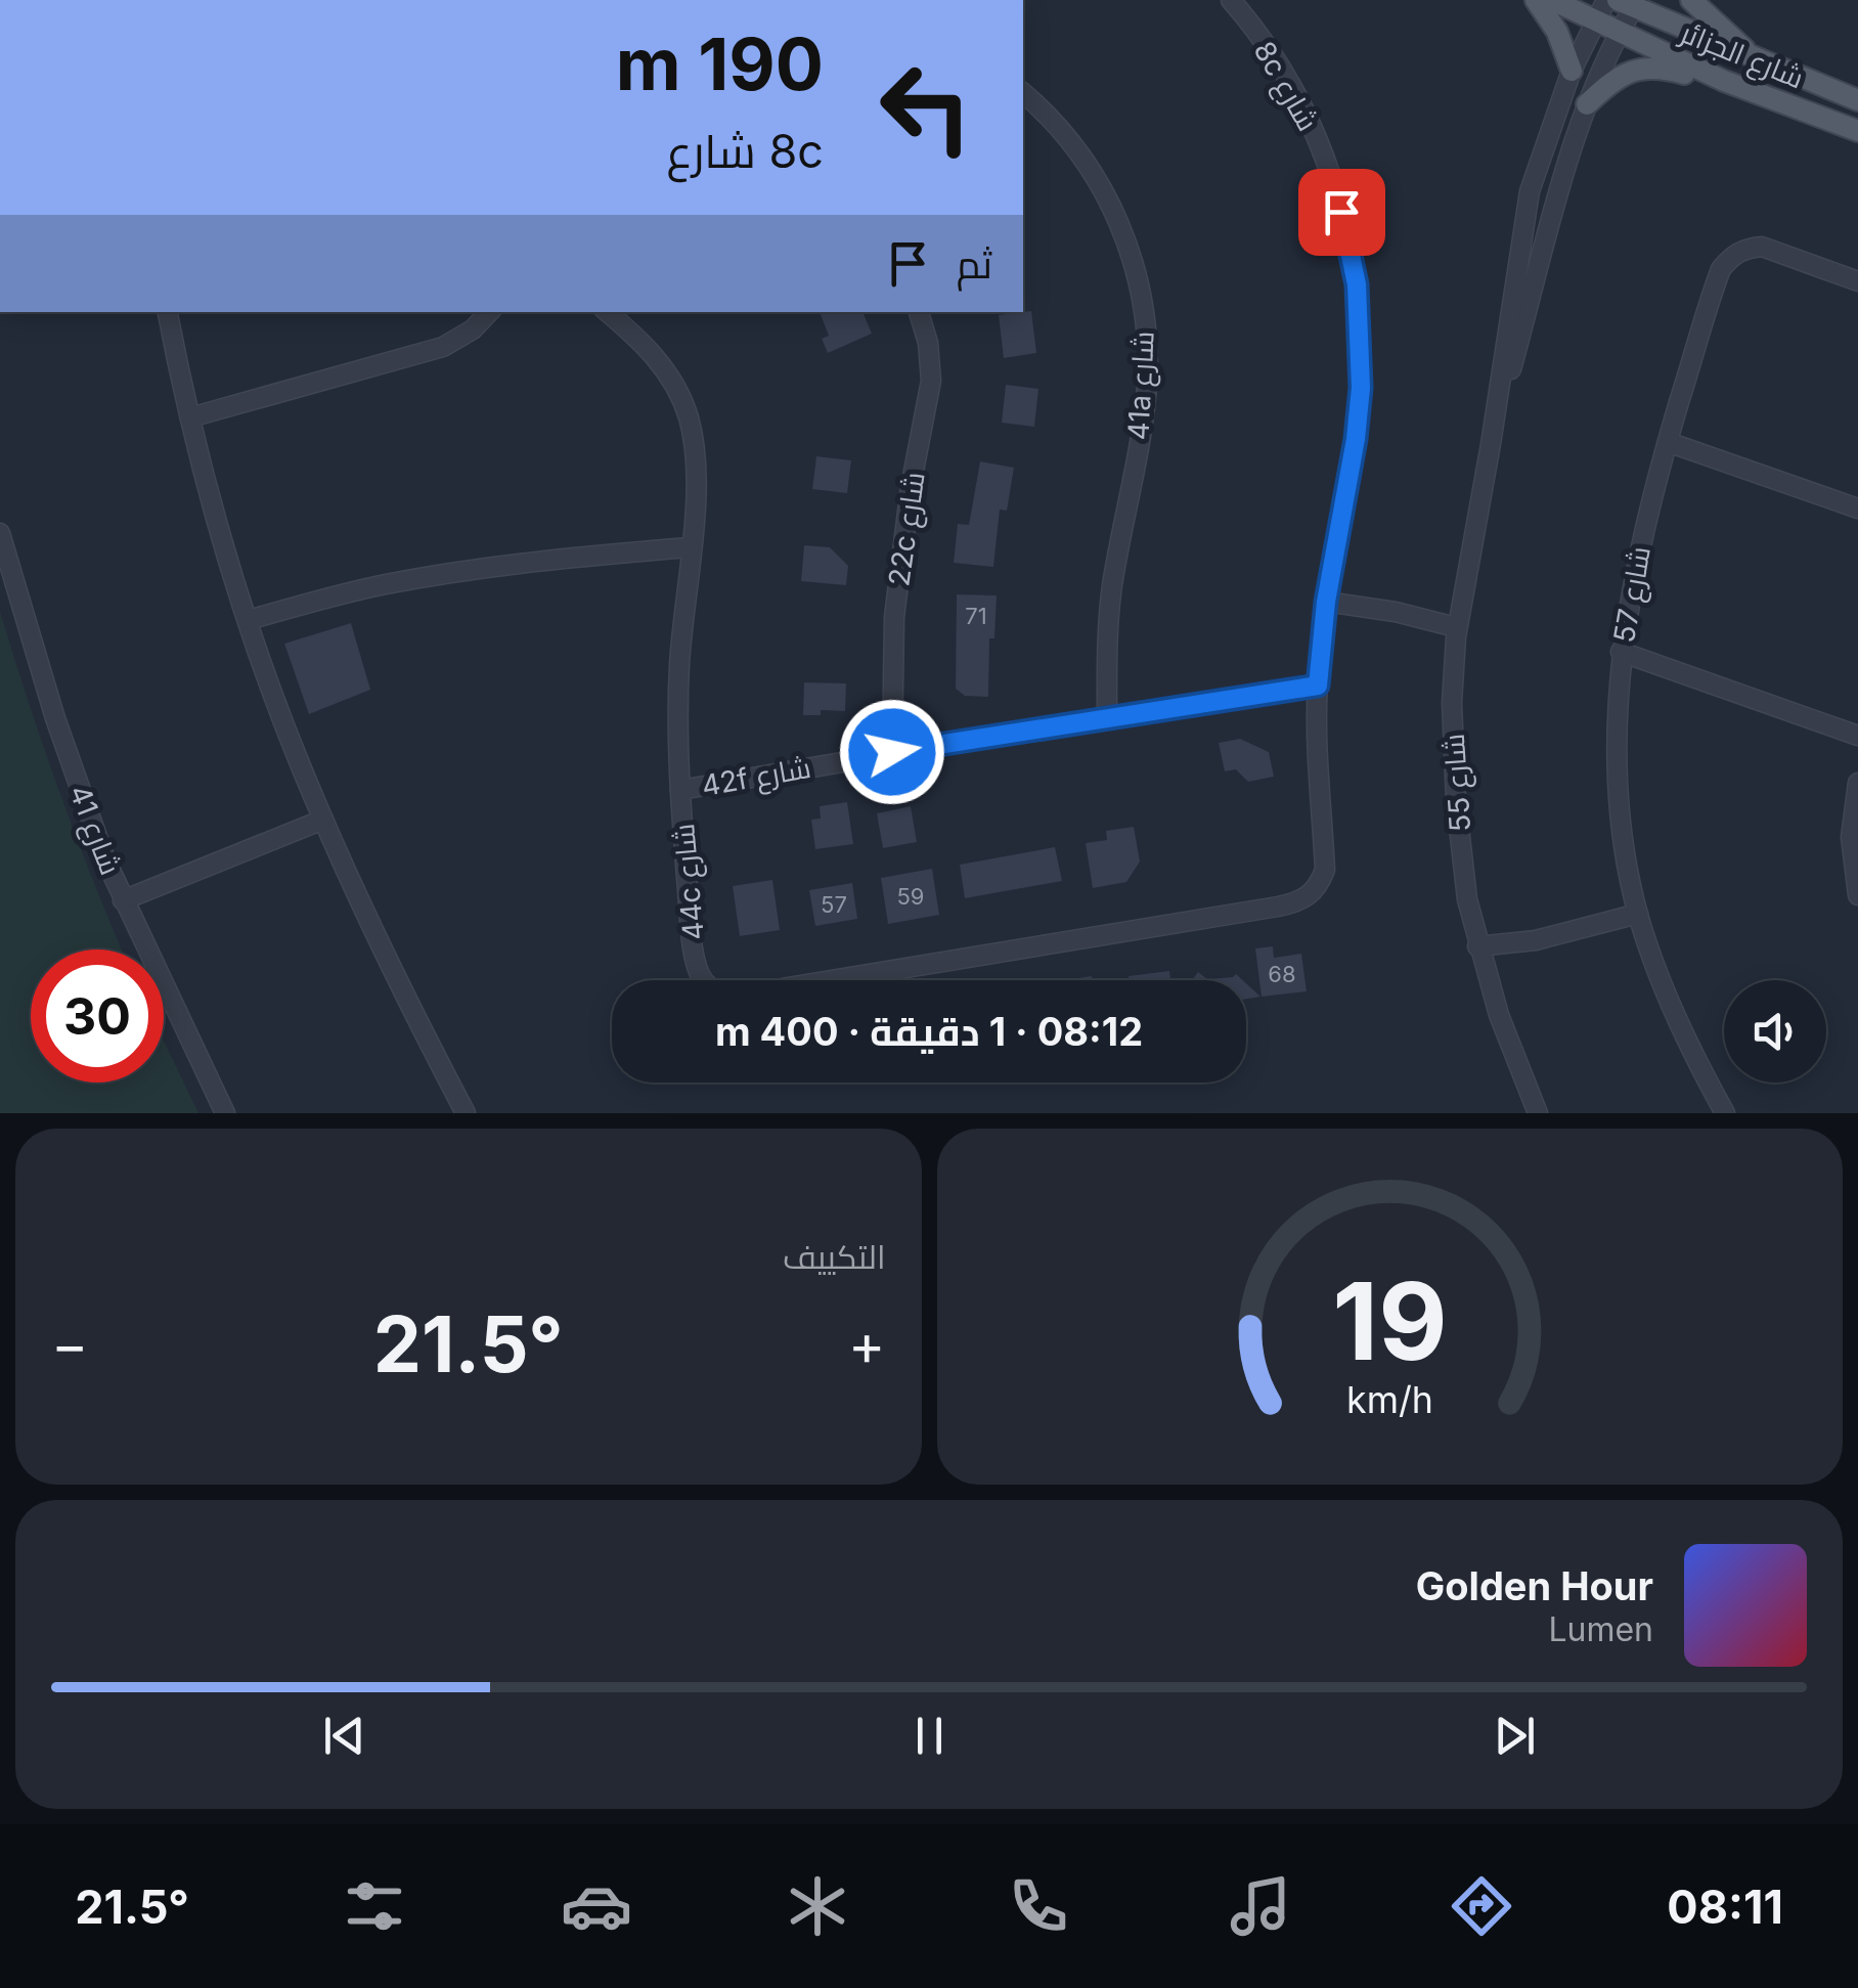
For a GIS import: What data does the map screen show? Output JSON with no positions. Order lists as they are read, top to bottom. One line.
{"streets":{"main road":["شارع الجزائر"],"street":["8c شارع","41a شارع","22c شارع","شارع 57","42f شارع","شارع 55","شارع 41","44c شارع"]},"crossings":[["شارع الجزائر","شارع 55"],["8c شارع","42f شارع"],["8c شارع","44c شارع"],["41a شارع","42f شارع"],["22c شارع","42f شارع"],["42f شارع","44c شارع"]],"house_numbers":["71","59","57","68"],"page":{"turn":["190 m","8c شارع"],"then":"ثم","limit":"30","trip":"08:12 · 1 دقيقة · 400 m","tile":"التكييف","heat":["−","21.5°","+"],"song":["Golden Hour","Lumen"],"tabs":["08:11","21.5°"],"gauge":["19","km/h"]}}
